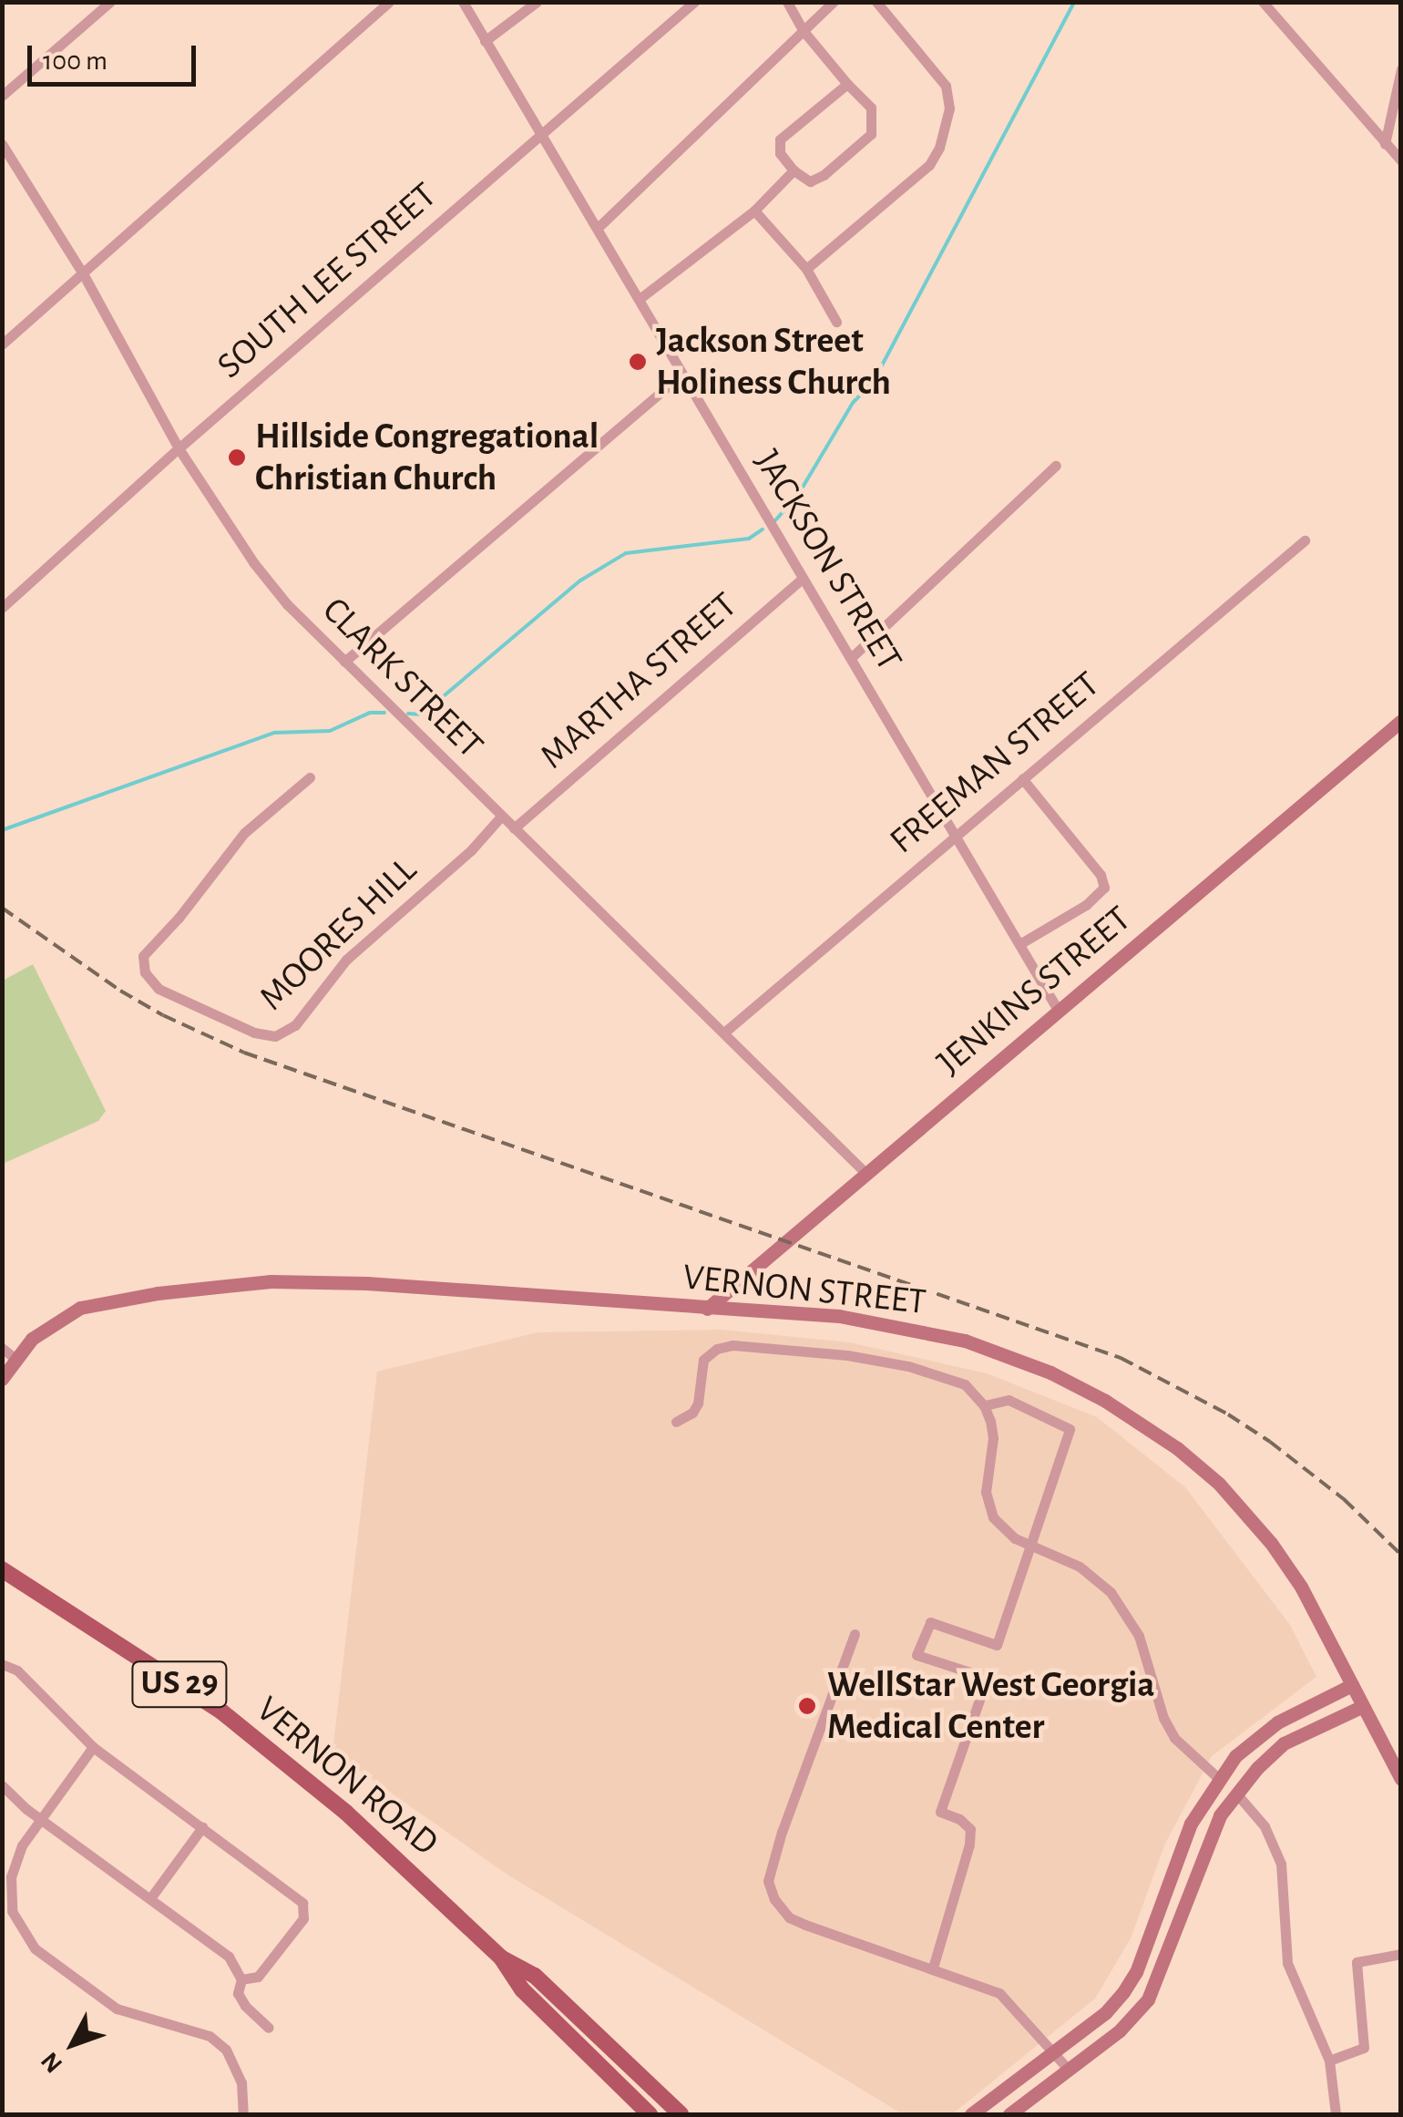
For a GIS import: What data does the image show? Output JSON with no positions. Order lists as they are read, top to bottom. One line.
{"streets":{"main road":["US 29","VERNON ROAD"],"street":["SOUTH LEE STREET","JACKSON STREET","CLARK STREET","MARTHA STREET","FREEMAN STREET","MOORES HILL","JENKINS STREET","VERNON STREET"]},"crossings":[["SOUTH LEE STREET","JACKSON STREET"],["SOUTH LEE STREET","CLARK STREET"],["JACKSON STREET","MARTHA STREET"],["JACKSON STREET","FREEMAN STREET"],["JACKSON STREET","JENKINS STREET"],["CLARK STREET","MARTHA STREET"],["CLARK STREET","FREEMAN STREET"],["CLARK STREET","MOORES HILL"],["CLARK STREET","JENKINS STREET"],["JENKINS STREET","VERNON STREET"]],"places":["Jackson Street Holiness Church","Hillside Congregational Christian Church","WellStar West Georgia Medical Center"],"scale_bar":"100 m","north":"bottom left"}
